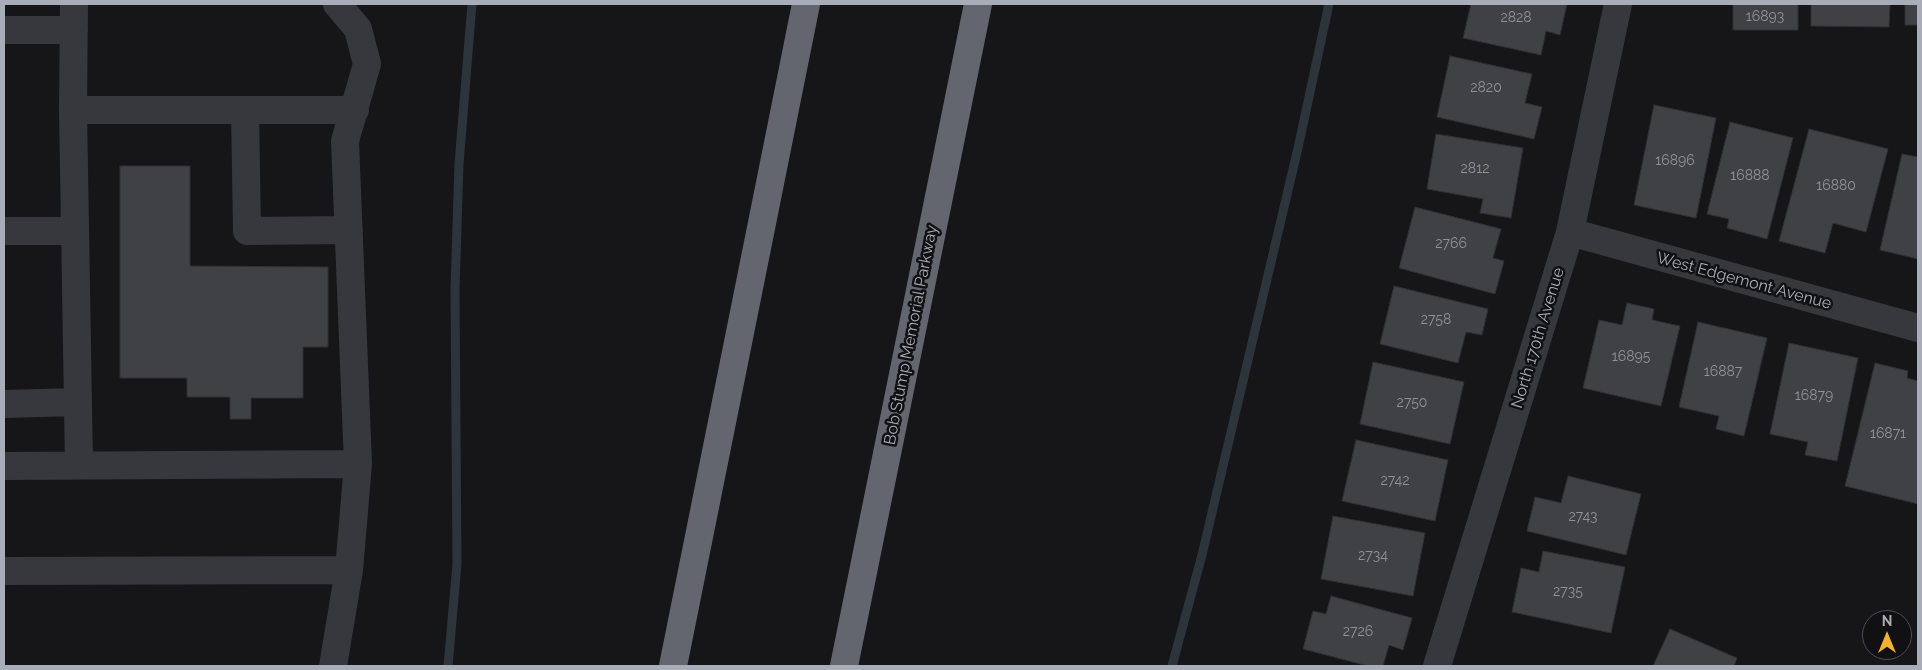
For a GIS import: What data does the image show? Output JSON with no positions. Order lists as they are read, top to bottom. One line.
{"streets":{"highway":["Bob Stump Memorial Parkway"],"street":["West Edgemont Avenue","North 170th Avenue"]},"crossings":[["West Edgemont Avenue","North 170th Avenue"]],"house_numbers":["16893","2828","2820","16896","2812","16888","16880","2766","2758","16895","16887","16879","2750","16871","2742","2743","2734","2735","2726"],"north":"top"}
